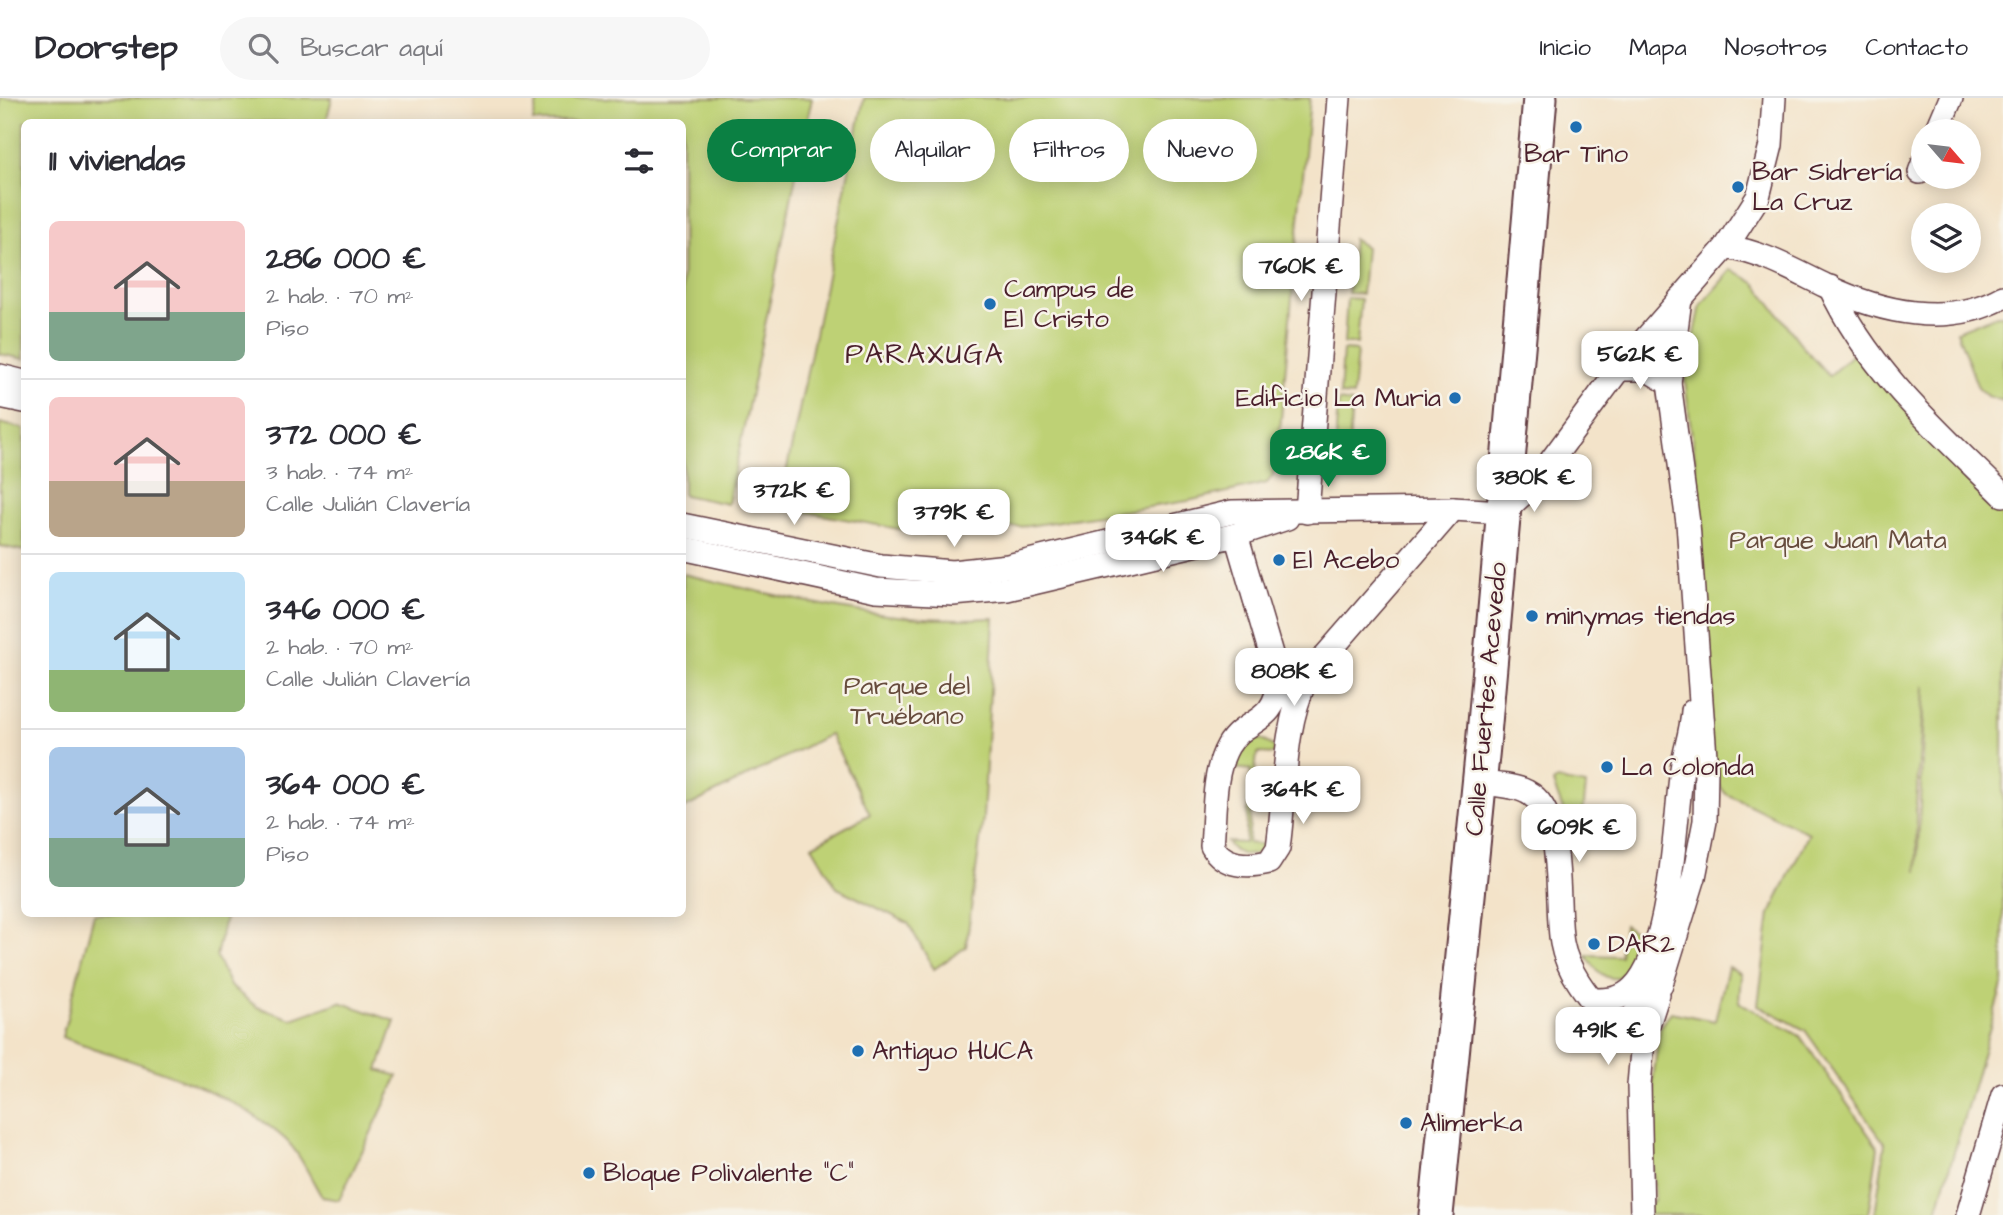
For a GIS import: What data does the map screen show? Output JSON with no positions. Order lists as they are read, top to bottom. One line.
{"streets":{"highway":["Calle Fuertes Acevedo"]},"districts":["PARAXUGA"],"parks":["Parque Juan Mata","Parque del Truébano"],"places":["Bar Tino","Bar Sidrería La Cruz","Campus de El Cristo","Edificio La Muria","El Acebo","minymas tiendas","La Colonda","DAR2","Antiguo HUCA","Alimerka","Bloque Polivalente \"C\""],"north":"bottom right","page":{"header":"Doorstep","search":"Buscar aquí","nav":["Inicio","Mapa","Nosotros","Contacto"],"chip":["Comprar","Alquilar","Filtros","Nuevo"],"heading":"11 viviendas","list":[{"name":"286 000 €","note":"2 hab. · 70 m² · Piso"},{"name":"372 000 €","note":"3 hab. · 74 m² · Calle Julián Clavería"},{"name":"346 000 €","note":"2 hab. · 70 m² · Calle Julián Clavería"},{"name":"364 000 €","note":"2 hab. · 74 m² · Piso"}],"price":["760K €","562K €","286K €","380K €","372K €","379K €","346K €","808K €","364K €","609K €","491K €"]}}
